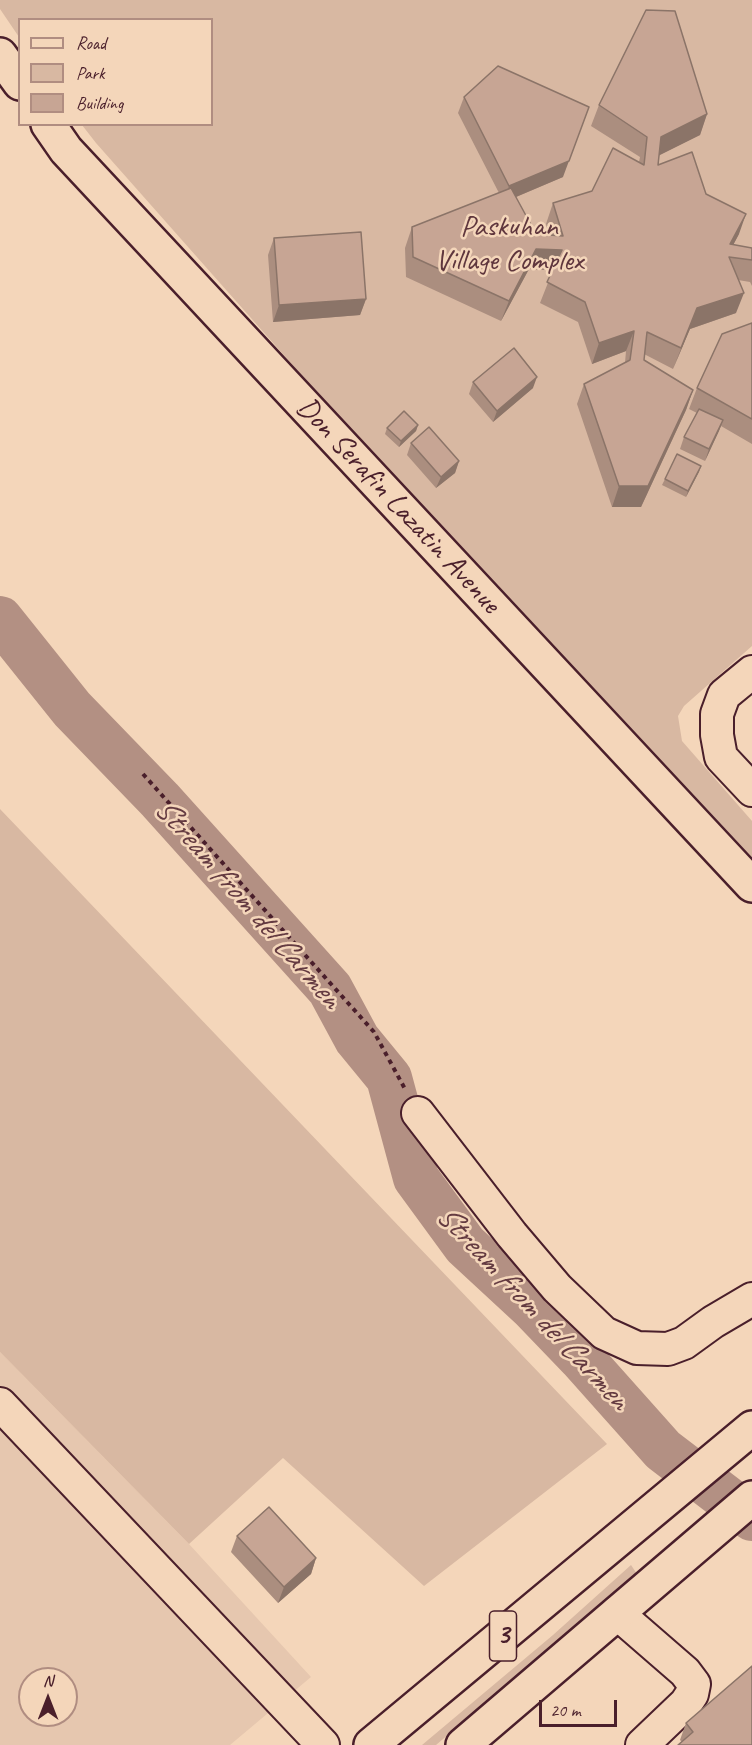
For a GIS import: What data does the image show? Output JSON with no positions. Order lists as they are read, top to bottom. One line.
{"streets":{"main road":["Don Serafin Lazatin Avenue","3"]},"water":["Stream from del Carmen"],"parks":["Paskuhan Village Complex"],"legend":["Road","Park","Building"],"scale_bar":"20 m","north":"top"}
